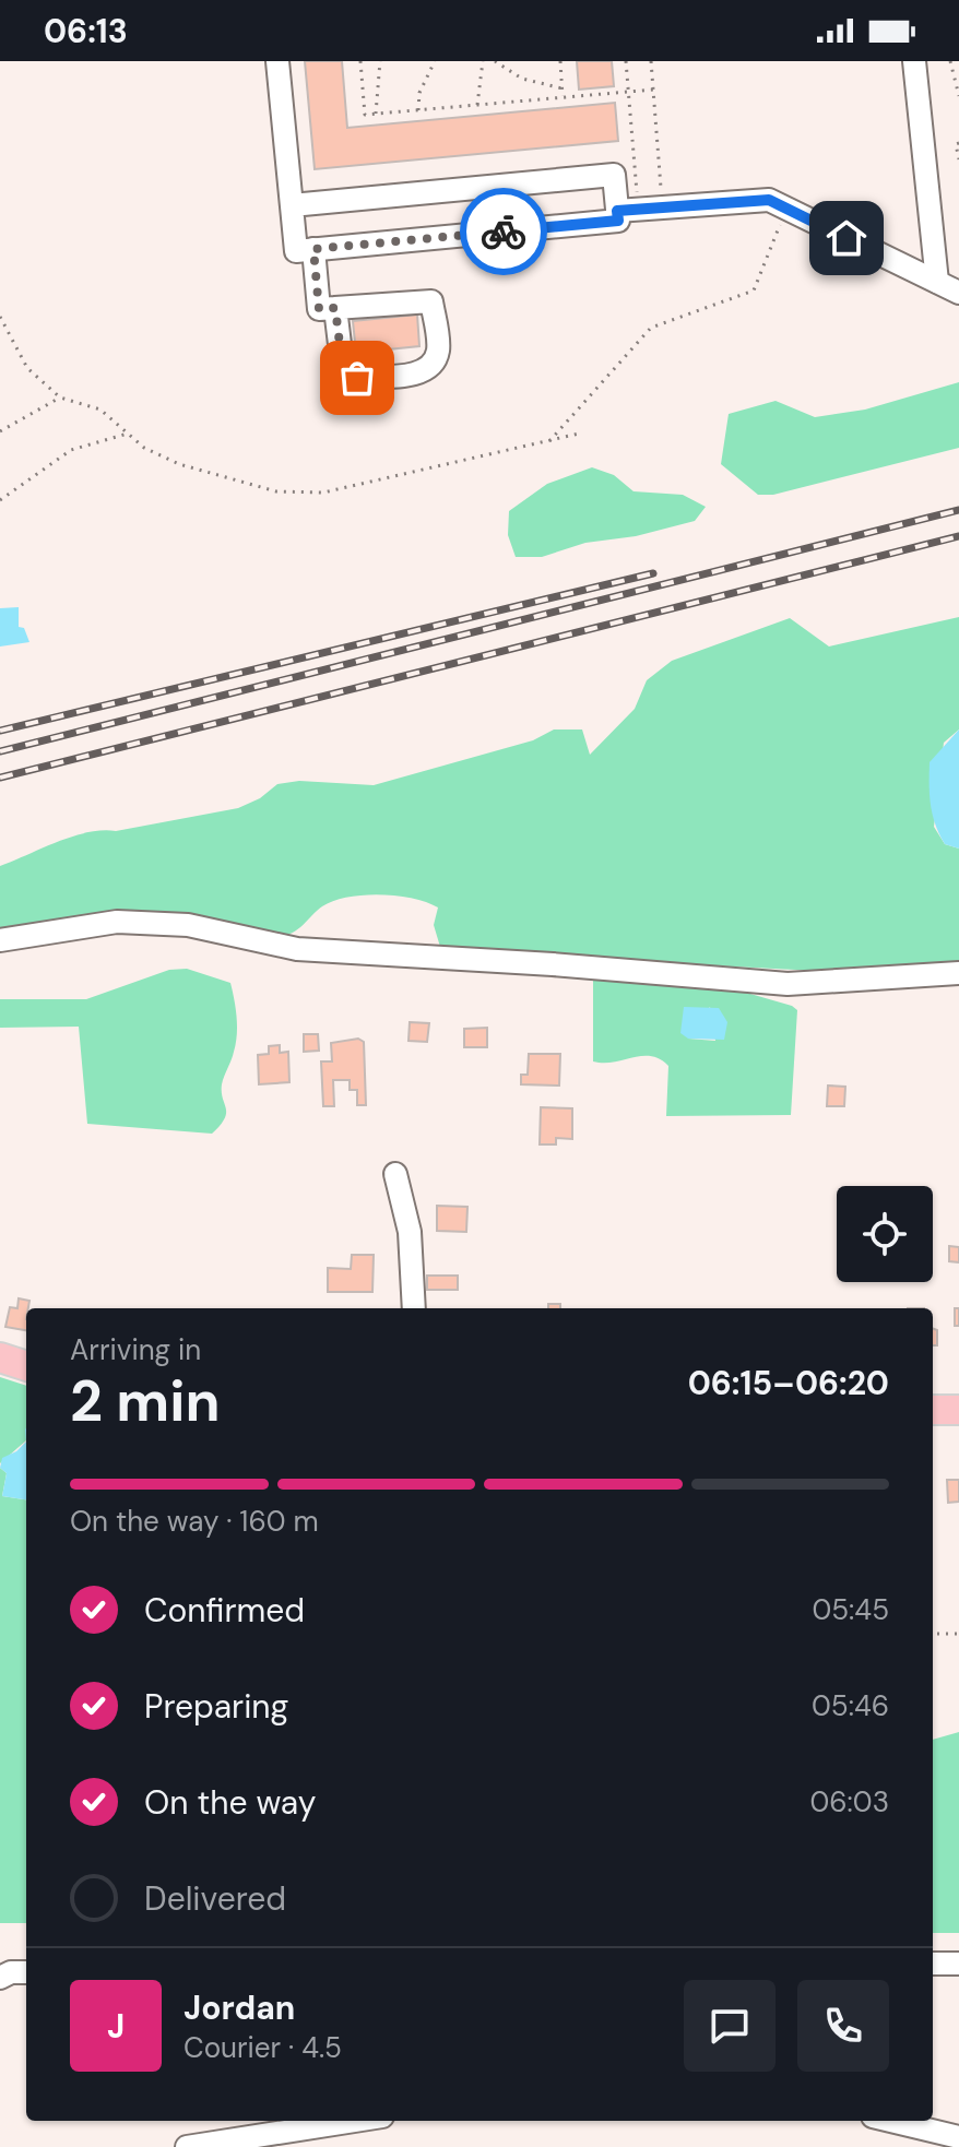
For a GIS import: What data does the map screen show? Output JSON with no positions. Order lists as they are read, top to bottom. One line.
{"page":{"status":"06:13","heading":["2 min","Arriving in","06:15–06:20"],"panel":["Jordan","Courier · 4.5"],"bar":"On the way · 160 m","list":[["Confirmed","05:45"],["Preparing","05:46"],["On the way","06:03"],"Delivered"],"round":"J"}}
